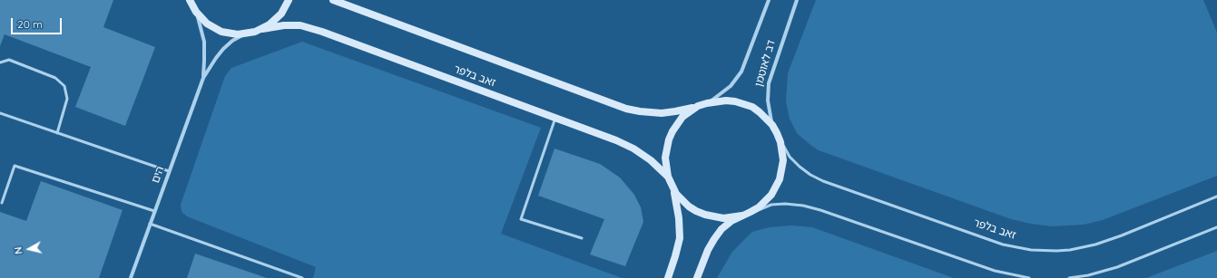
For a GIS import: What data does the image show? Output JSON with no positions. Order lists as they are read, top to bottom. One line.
{"streets":{"street":["דב לאוטמן","זאב בלפר","הים"]},"crossings":[["דב לאוטמן","זאב בלפר"],["זאב בלפר","הים"]],"scale_bar":"20 m","north":"left"}
